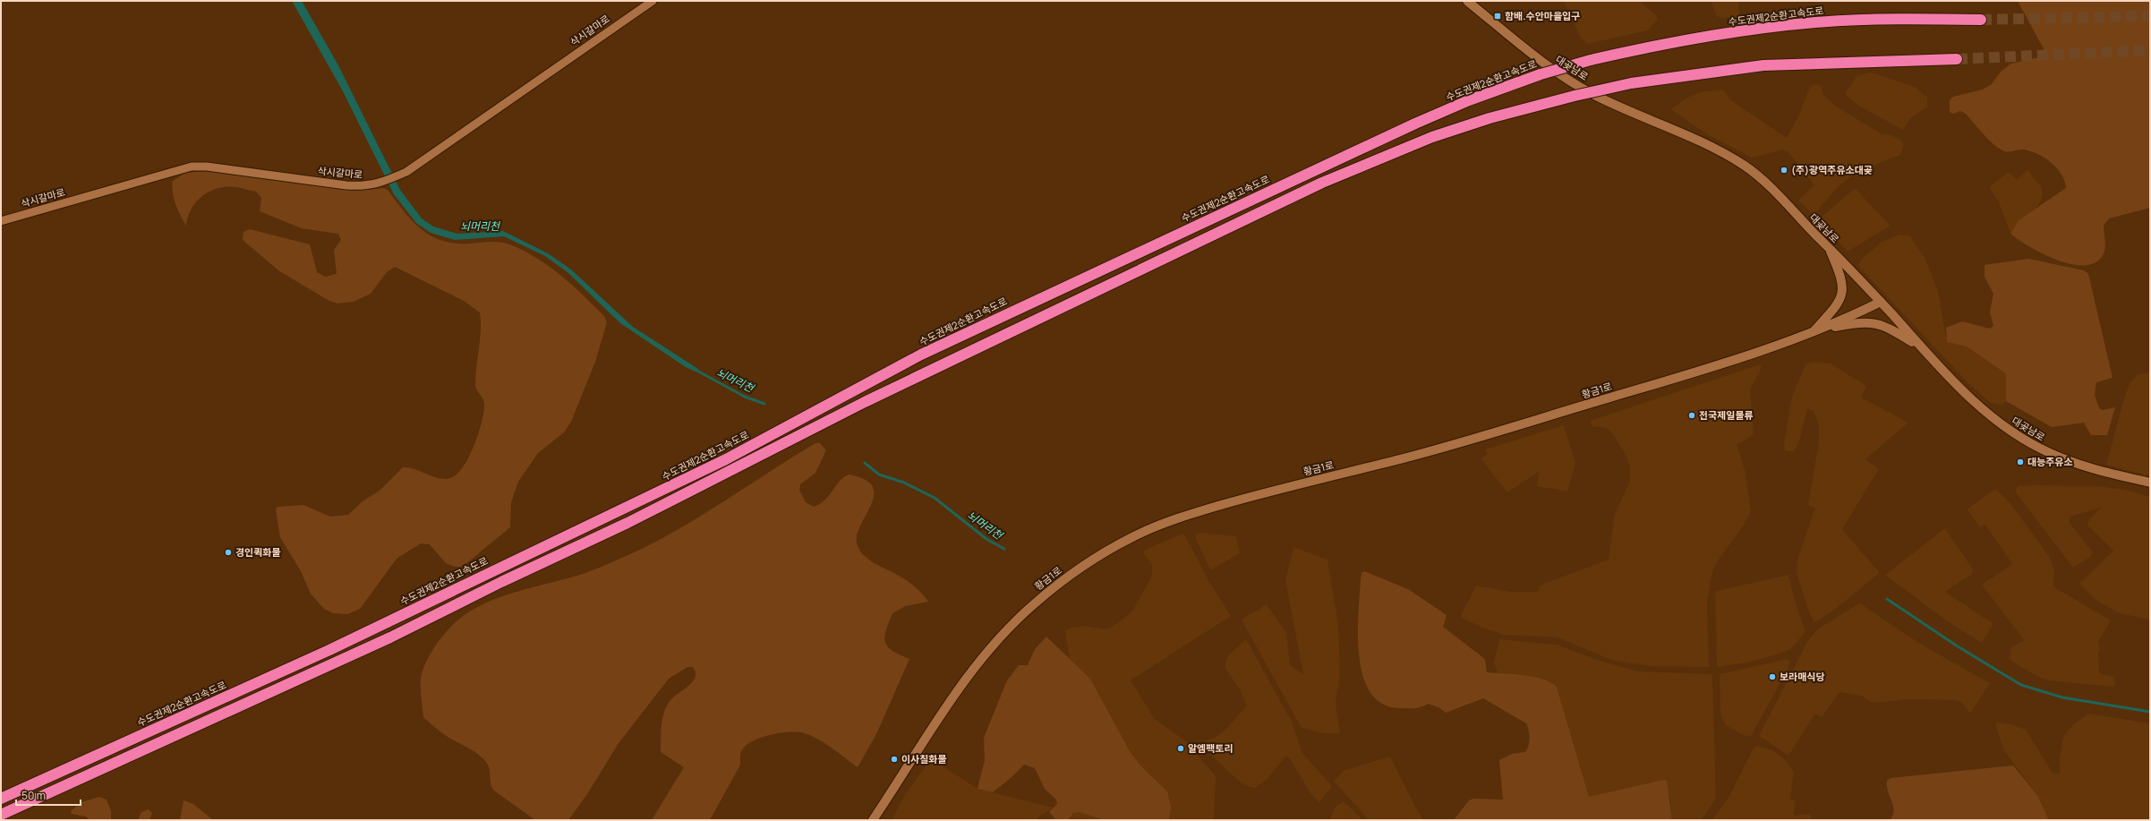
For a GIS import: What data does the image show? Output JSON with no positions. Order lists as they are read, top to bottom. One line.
{"streets":{"highway":["수도권제2순환고속도로"],"street":["삭시갈마로","대곶남로","황금1로"]},"crossings":[["대곶남로","황금1로"]],"water":["뇌머리천"],"places":{"transit":["함배.수안마을입구"],"other":["(주)광역주유소대곶","전국제일물류","대능주유소","경인퀵화물","보라매식당","알엠팩토리","이사칠화물"]},"scale_bar":"50 m"}
